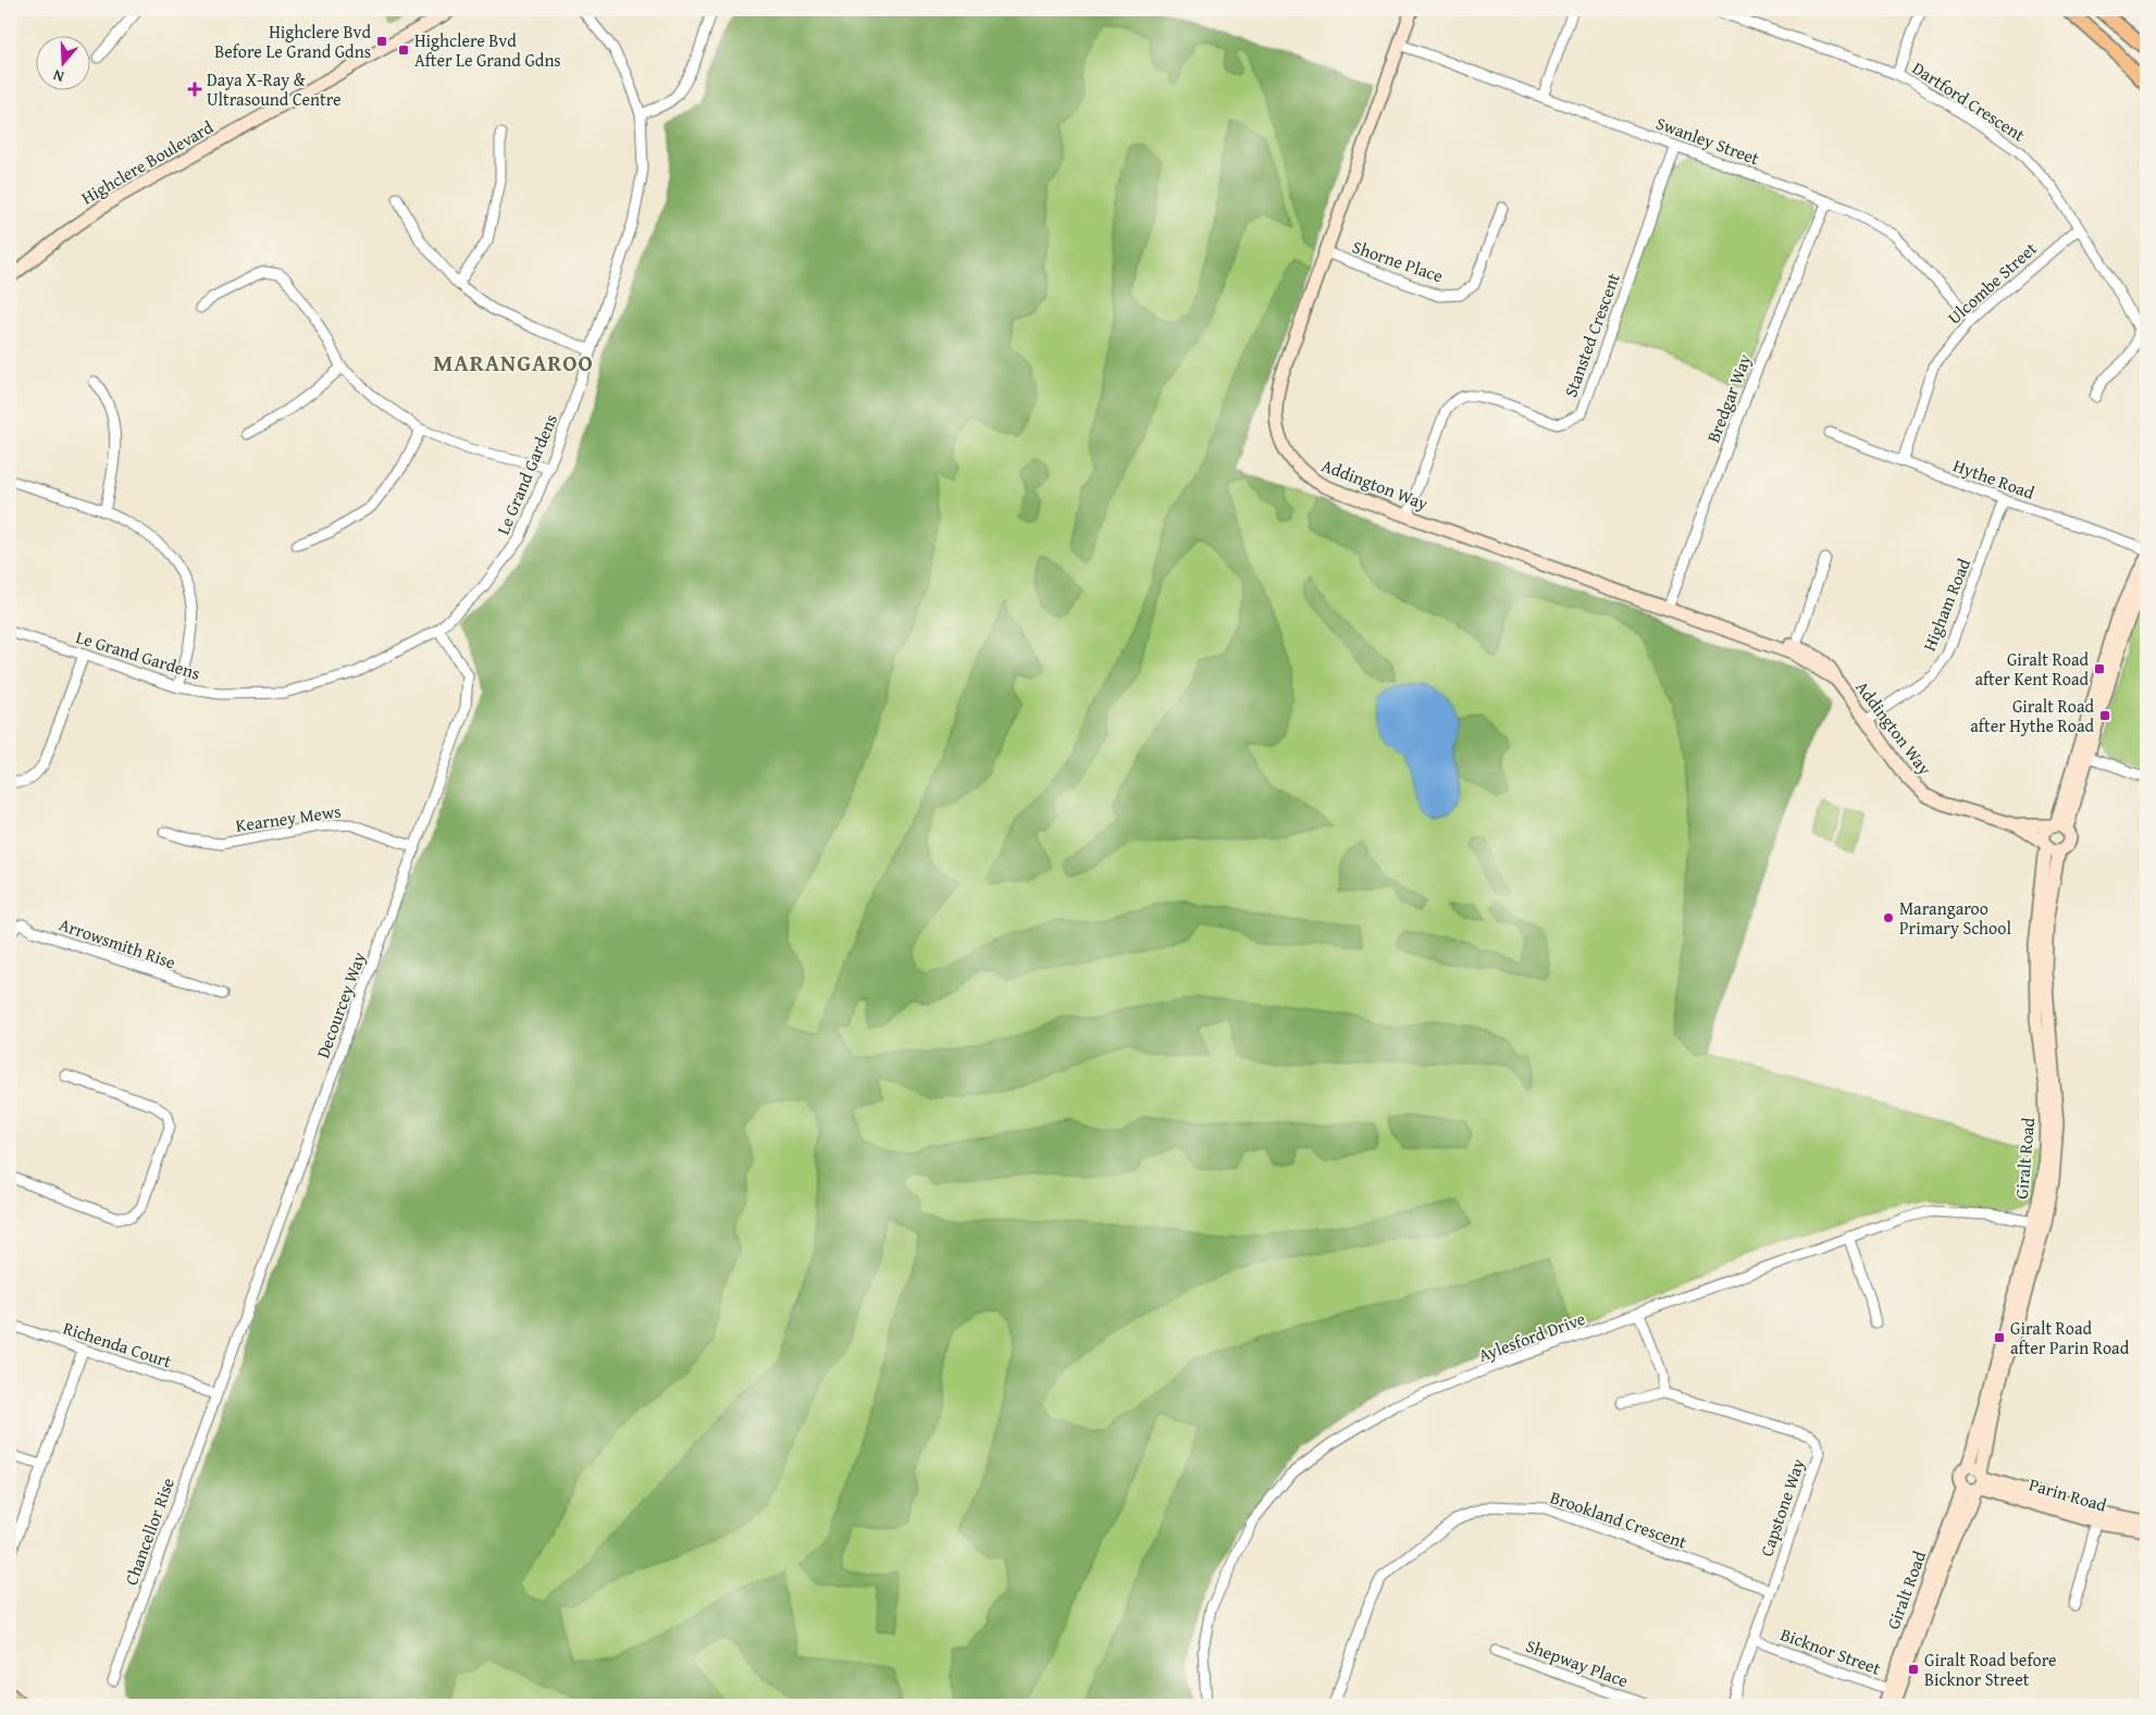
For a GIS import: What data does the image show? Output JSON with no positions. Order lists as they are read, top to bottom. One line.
{"streets":{"street":["Dartford Crescent","Swanley Street","Highclere Boulevard","Shorne Place","Ulcombe Street","Stansted Crescent","Bredgar Way","Le Grand Gardens","Hythe Road","Addington Way","Higham Road","Kearney Mews","Arrowsmith Rise","Decourcey Way","Giralt Road","Aylesford Drive","Richenda Court","Parin Road","Capstone Way","Brookland Crescent","Chancellor Rise","Bicknor Street","Shepway Place"]},"crossings":[["Dartford Crescent","Ulcombe Street"],["Swanley Street","Ulcombe Street"],["Swanley Street","Stansted Crescent"],["Swanley Street","Bredgar Way"],["Swanley Street","Addington Way"],["Shorne Place","Addington Way"],["Ulcombe Street","Hythe Road"],["Stansted Crescent","Addington Way"],["Bredgar Way","Addington Way"],["Le Grand Gardens","Decourcey Way"],["Hythe Road","Higham Road"],["Addington Way","Higham Road"],["Addington Way","Giralt Road"],["Kearney Mews","Decourcey Way"],["Decourcey Way","Richenda Court"],["Decourcey Way","Chancellor Rise"],["Giralt Road","Aylesford Drive"],["Giralt Road","Parin Road"],["Giralt Road","Bicknor Street"],["Richenda Court","Chancellor Rise"],["Capstone Way","Brookland Crescent"],["Capstone Way","Bicknor Street"]],"districts":["MARANGAROO"],"places":{"transit":["Highclere Bvd Before Le Grand Gdns","Highclere Bvd After Le Grand Gdns","Giralt Road after Kent Road","Giralt Road after Hythe Road","Giralt Road after Parin Road","Giralt Road before Bicknor Street"],"health":["Daya X-Ray & Ultrasound Centre"],"other":["Marangaroo Primary School"]},"north":"bottom"}
